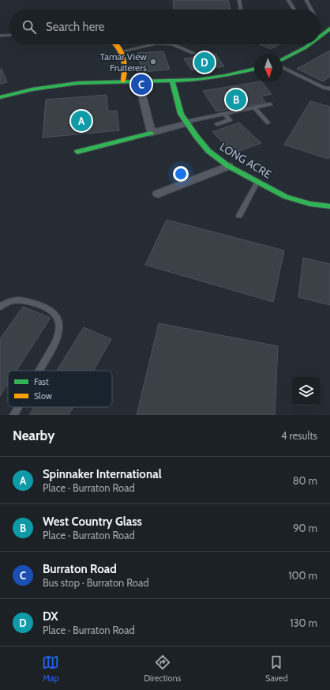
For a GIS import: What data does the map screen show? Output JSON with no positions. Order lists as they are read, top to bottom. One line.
{"streets":{"street":["LONG ACRE"]},"places":["Tamar View Fruiterers"],"legend":["Fast","Slow"],"north":"bottom","page":{"search":"Search here","pins":["D","C","B","A"],"heading":["Nearby","4 results"],"list":[{"mark":"A","name":"Spinnaker International","note":"Place · Burraton Road","value":"80 m"},{"mark":"B","name":"West Country Glass","note":"Place · Burraton Road","value":"90 m"},{"mark":"C","name":"Burraton Road","note":"Bus stop · Burraton Road","value":"100 m"},{"mark":"D","name":"DX","note":"Place · Burraton Road","value":"130 m"}],"nav":["Map","Directions","Saved"]}}
